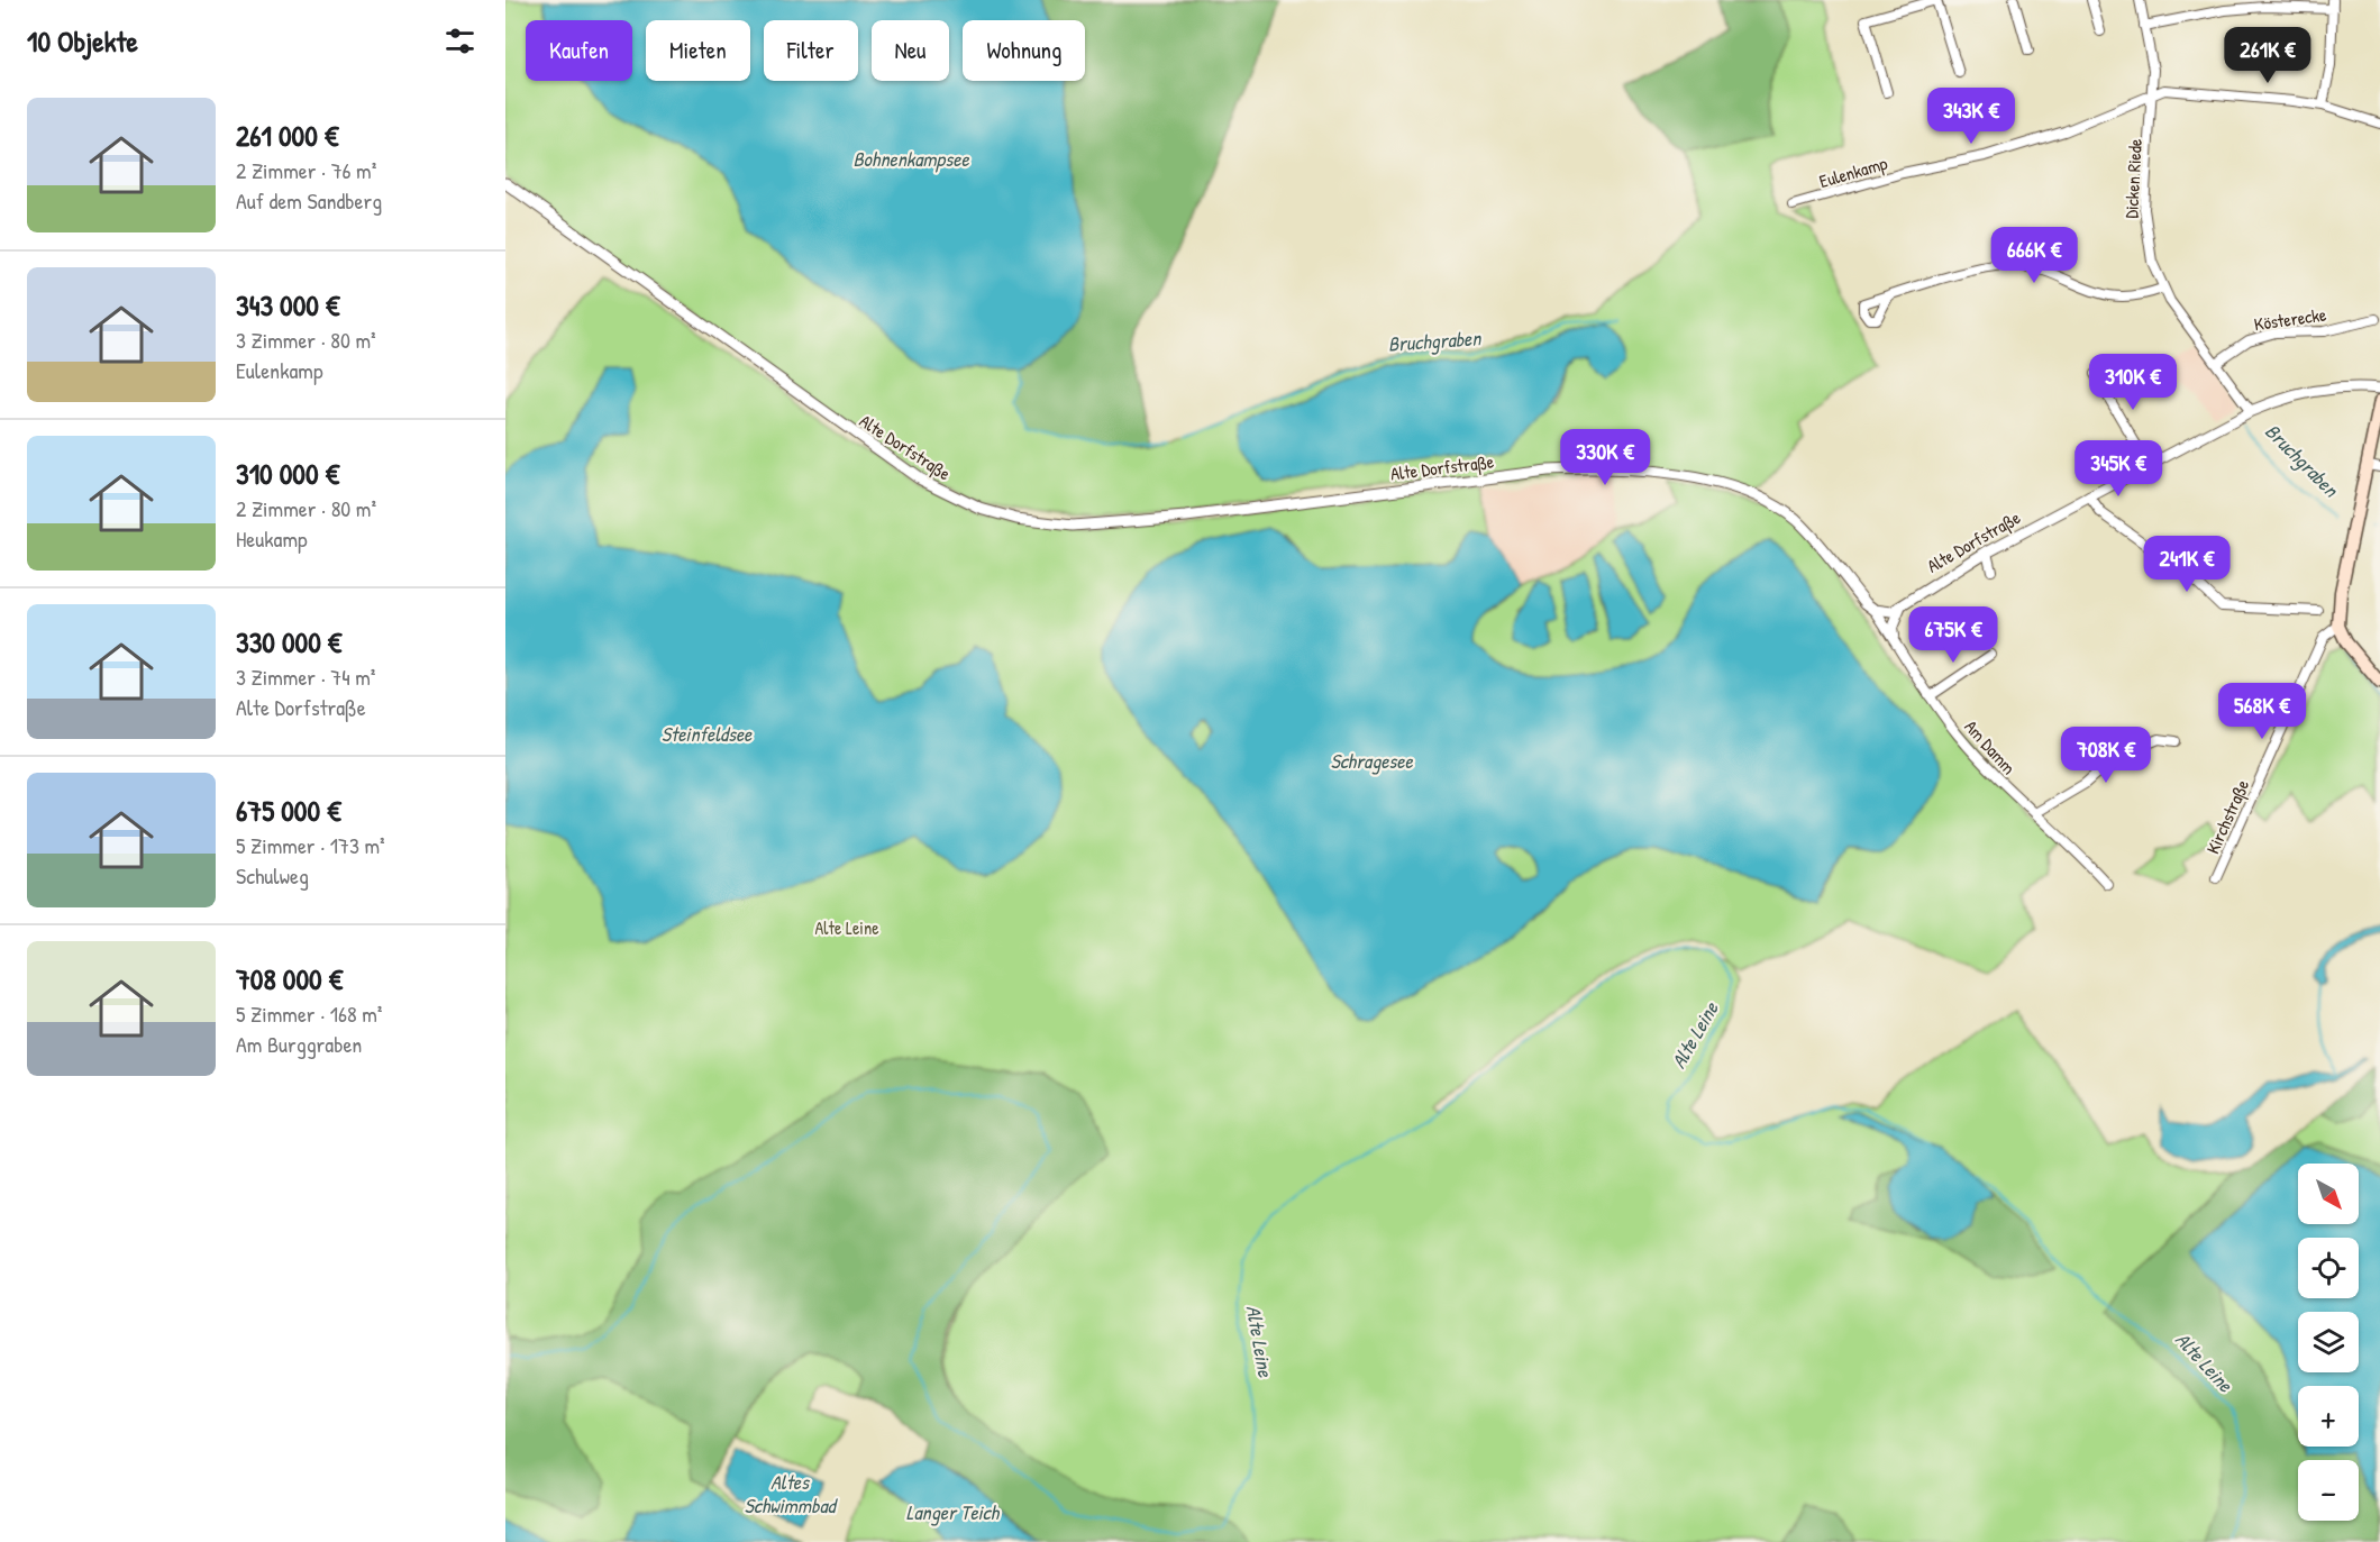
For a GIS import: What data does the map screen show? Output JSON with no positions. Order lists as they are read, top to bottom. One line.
{"streets":{"street":["Eulenkamp","Dicken Riede","Kösterecke","Alte Dorfstraße","Am Damm","Kirchstraße"]},"crossings":[["Eulenkamp","Dicken Riede"],["Dicken Riede","Kösterecke"],["Dicken Riede","Alte Dorfstraße"],["Alte Dorfstraße","Am Damm"]],"water":["Bohnenkampsee","Bruchgraben","Steinfeldsee","Schragesee","Alte Leine","Altes Schwimmbad","Langer Teich"],"parks":["Alte Leine"],"north":"bottom right","page":{"heading":"10 Objekte","chip":["Kaufen","Mieten","Filter","Neu","Wohnung"],"price":["261K €","343K €","666K €","310K €","330K €","345K €","241K €","675K €","568K €","708K €"],"list":[{"name":"261 000 €","note":"2 Zimmer · 76 m² · Auf dem Sandberg"},{"name":"343 000 €","note":"3 Zimmer · 80 m² · Eulenkamp"},{"name":"310 000 €","note":"2 Zimmer · 80 m² · Heukamp"},{"name":"330 000 €","note":"3 Zimmer · 74 m² · Alte Dorfstraße"},{"name":"675 000 €","note":"5 Zimmer · 173 m² · Schulweg"},{"name":"708 000 €","note":"5 Zimmer · 168 m² · Am Burggraben"}],"map_buttons":["+","−"]}}
